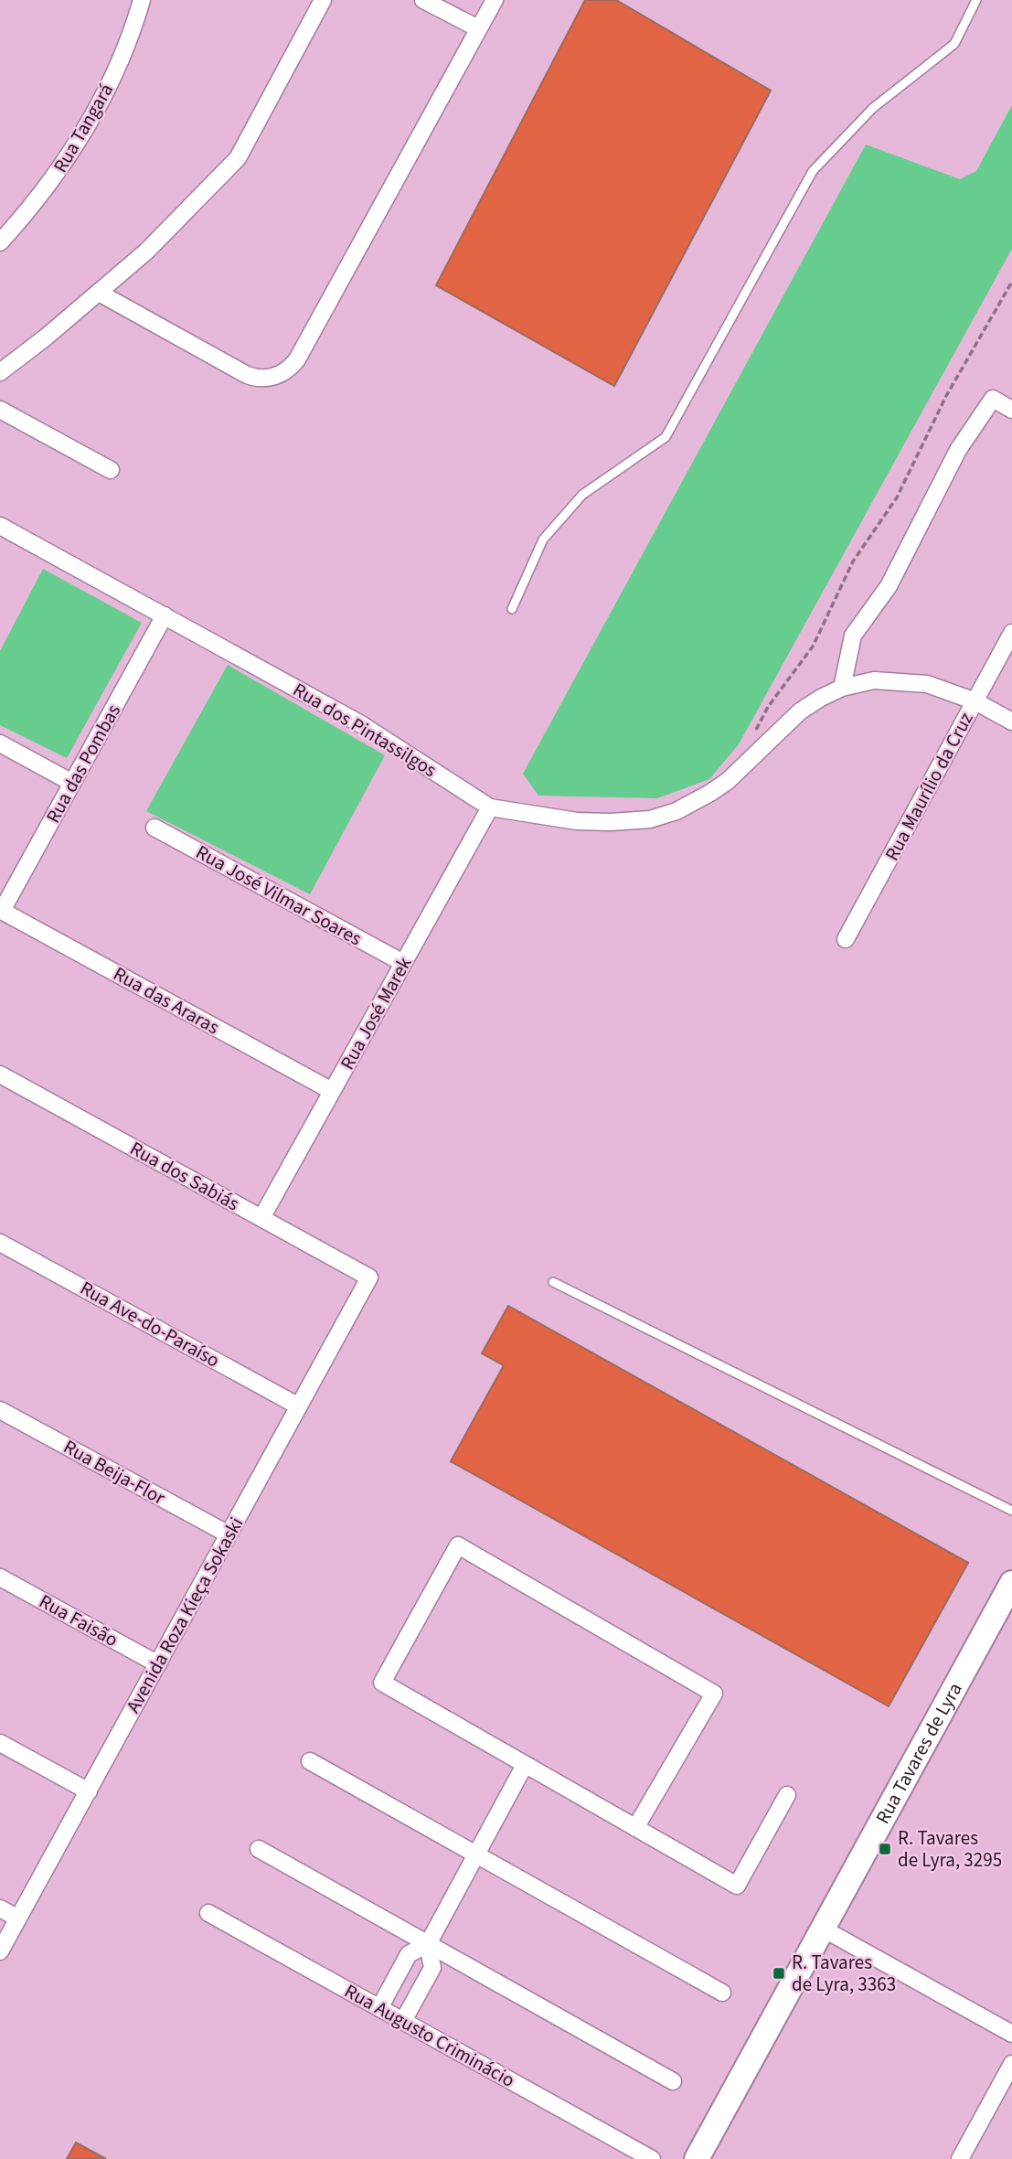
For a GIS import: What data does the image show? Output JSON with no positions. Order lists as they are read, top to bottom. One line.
{"streets":{"main road":["Rua Tavares de Lyra"],"street":["Rua Tangará","Rua dos Pintassilgos","Rua das Pombas","Rua Maurílio da Cruz","Rua José Vilmar Soares","Rua das Araras","Rua José Marek","Rua dos Sabiás","Rua Ave-do-Paraíso","Rua Beija-Flor","Avenida Roza Kieça Sokaski","Rua Faisão","Rua Augusto Criminácio"]},"crossings":[["Rua dos Pintassilgos","Rua das Pombas"],["Rua dos Pintassilgos","Rua Maurílio da Cruz"],["Rua dos Pintassilgos","Rua José Marek"],["Rua das Pombas","Rua das Araras"],["Rua José Vilmar Soares","Rua José Marek"],["Rua das Araras","Rua José Marek"],["Rua José Marek","Rua dos Sabiás"],["Rua dos Sabiás","Avenida Roza Kieça Sokaski"],["Rua Ave-do-Paraíso","Avenida Roza Kieça Sokaski"],["Rua Beija-Flor","Avenida Roza Kieça Sokaski"],["Avenida Roza Kieça Sokaski","Rua Faisão"]],"places":{"transit":["R. Tavares de Lyra, 3295","R. Tavares de Lyra, 3363"]}}
